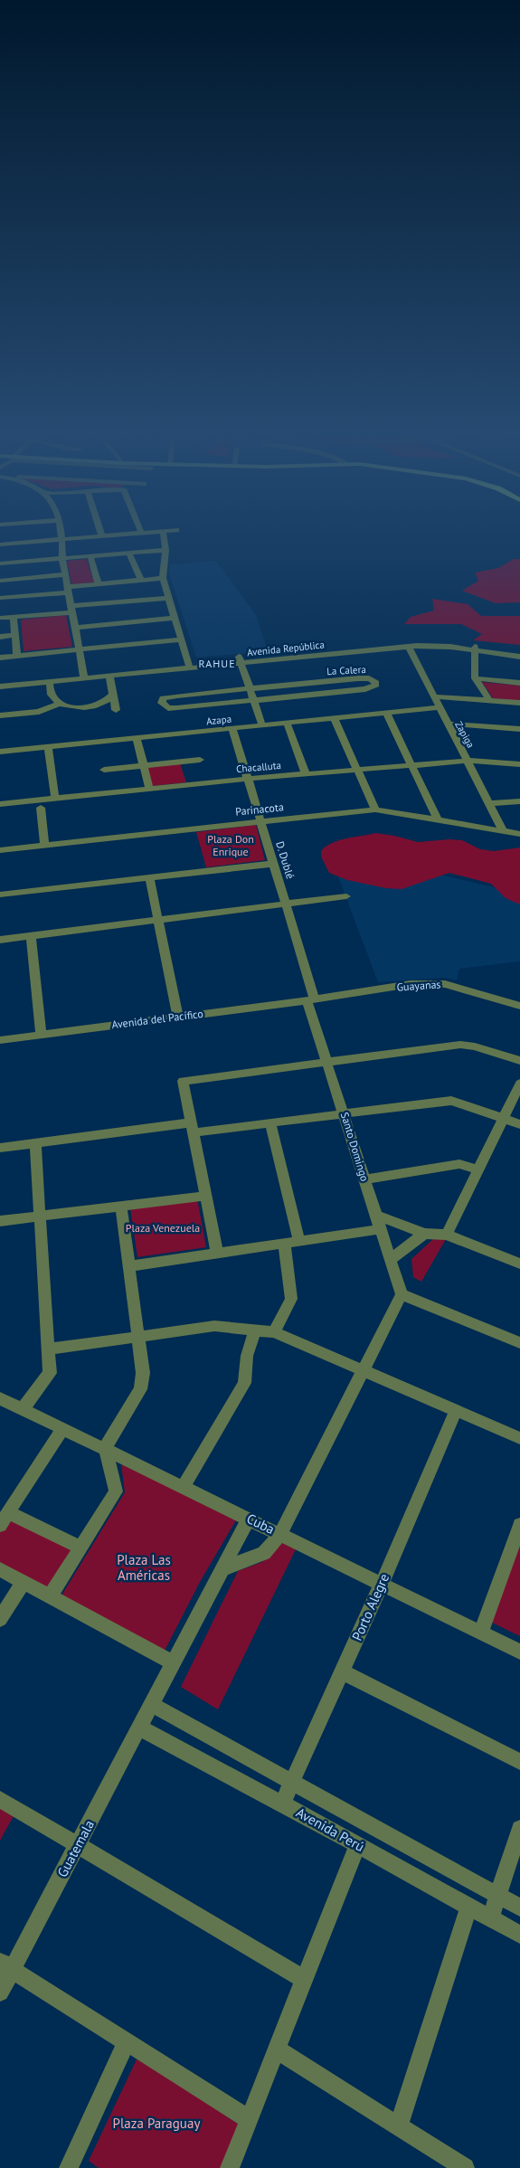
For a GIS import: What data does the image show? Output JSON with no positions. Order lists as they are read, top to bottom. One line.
{"streets":{"street":["Avenida República","La Calera","Azapa","Zapiga","Chacalluta","Parinacota","D. Dublé","Guayanas","Avenida del Pacífico","Santo Domingo","Cuba","Porto Alegre","Avenida Perú","Guatemala"]},"crossings":[["Avenida República","Zapiga"],["Azapa","Zapiga"],["Azapa","D. Dublé"],["Zapiga","Chacalluta"],["Zapiga","Parinacota"],["Chacalluta","D. Dublé"],["Parinacota","D. Dublé"],["D. Dublé","Guayanas"],["D. Dublé","Avenida del Pacífico"],["D. Dublé","Santo Domingo"],["Guayanas","Avenida del Pacífico"],["Guayanas","Santo Domingo"],["Avenida del Pacífico","Santo Domingo"],["Cuba","Porto Alegre"],["Cuba","Guatemala"],["Porto Alegre","Avenida Perú"],["Avenida Perú","Guatemala"]],"districts":["RAHUE"],"parks":["Plaza Don Enrique","Plaza Venezuela","Plaza Las Américas","Plaza Paraguay"]}
